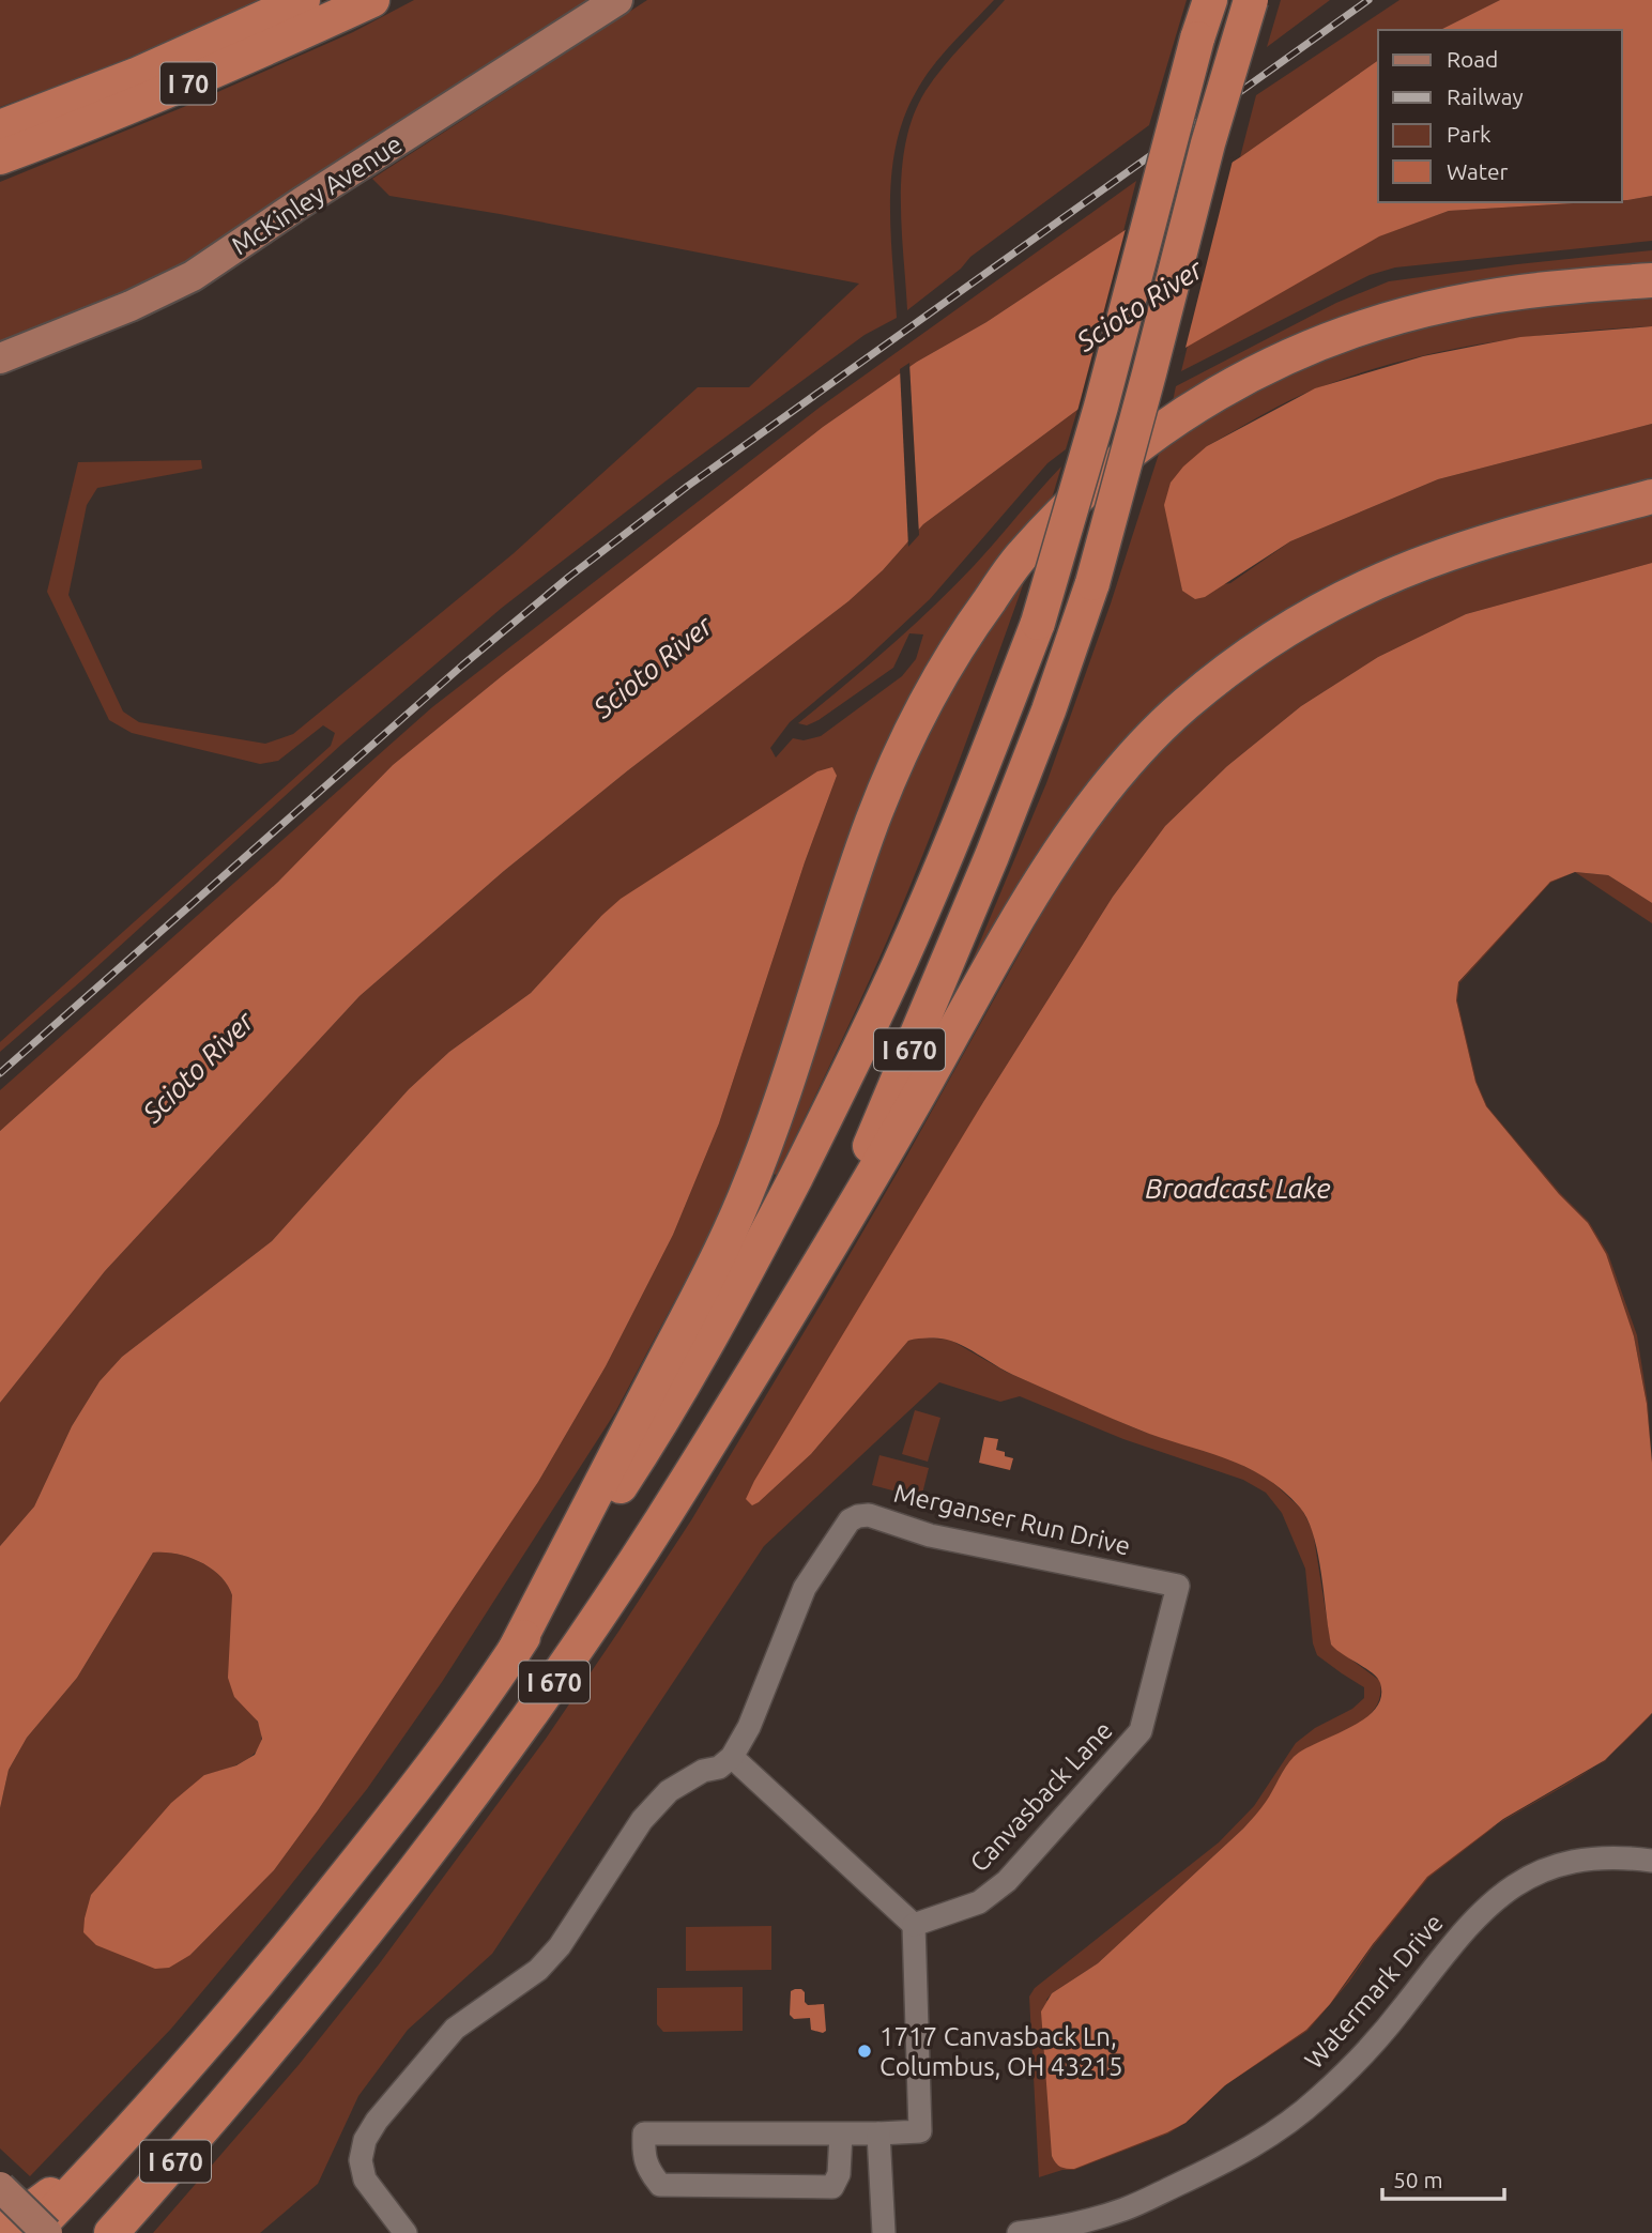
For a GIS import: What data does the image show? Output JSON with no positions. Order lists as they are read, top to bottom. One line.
{"streets":{"highway":["I 70","I 670"],"main road":["McKinley Avenue"],"street":["Merganser Run Drive","Canvasback Lane","Watermark Drive"]},"crossings":[["Merganser Run Drive","Canvasback Lane"]],"water":["Scioto River","Broadcast Lake"],"places":["1717 Canvasback Ln, Columbus, OH 43215"],"legend":["Road","Railway","Park","Water"],"scale_bar":"50 m"}
